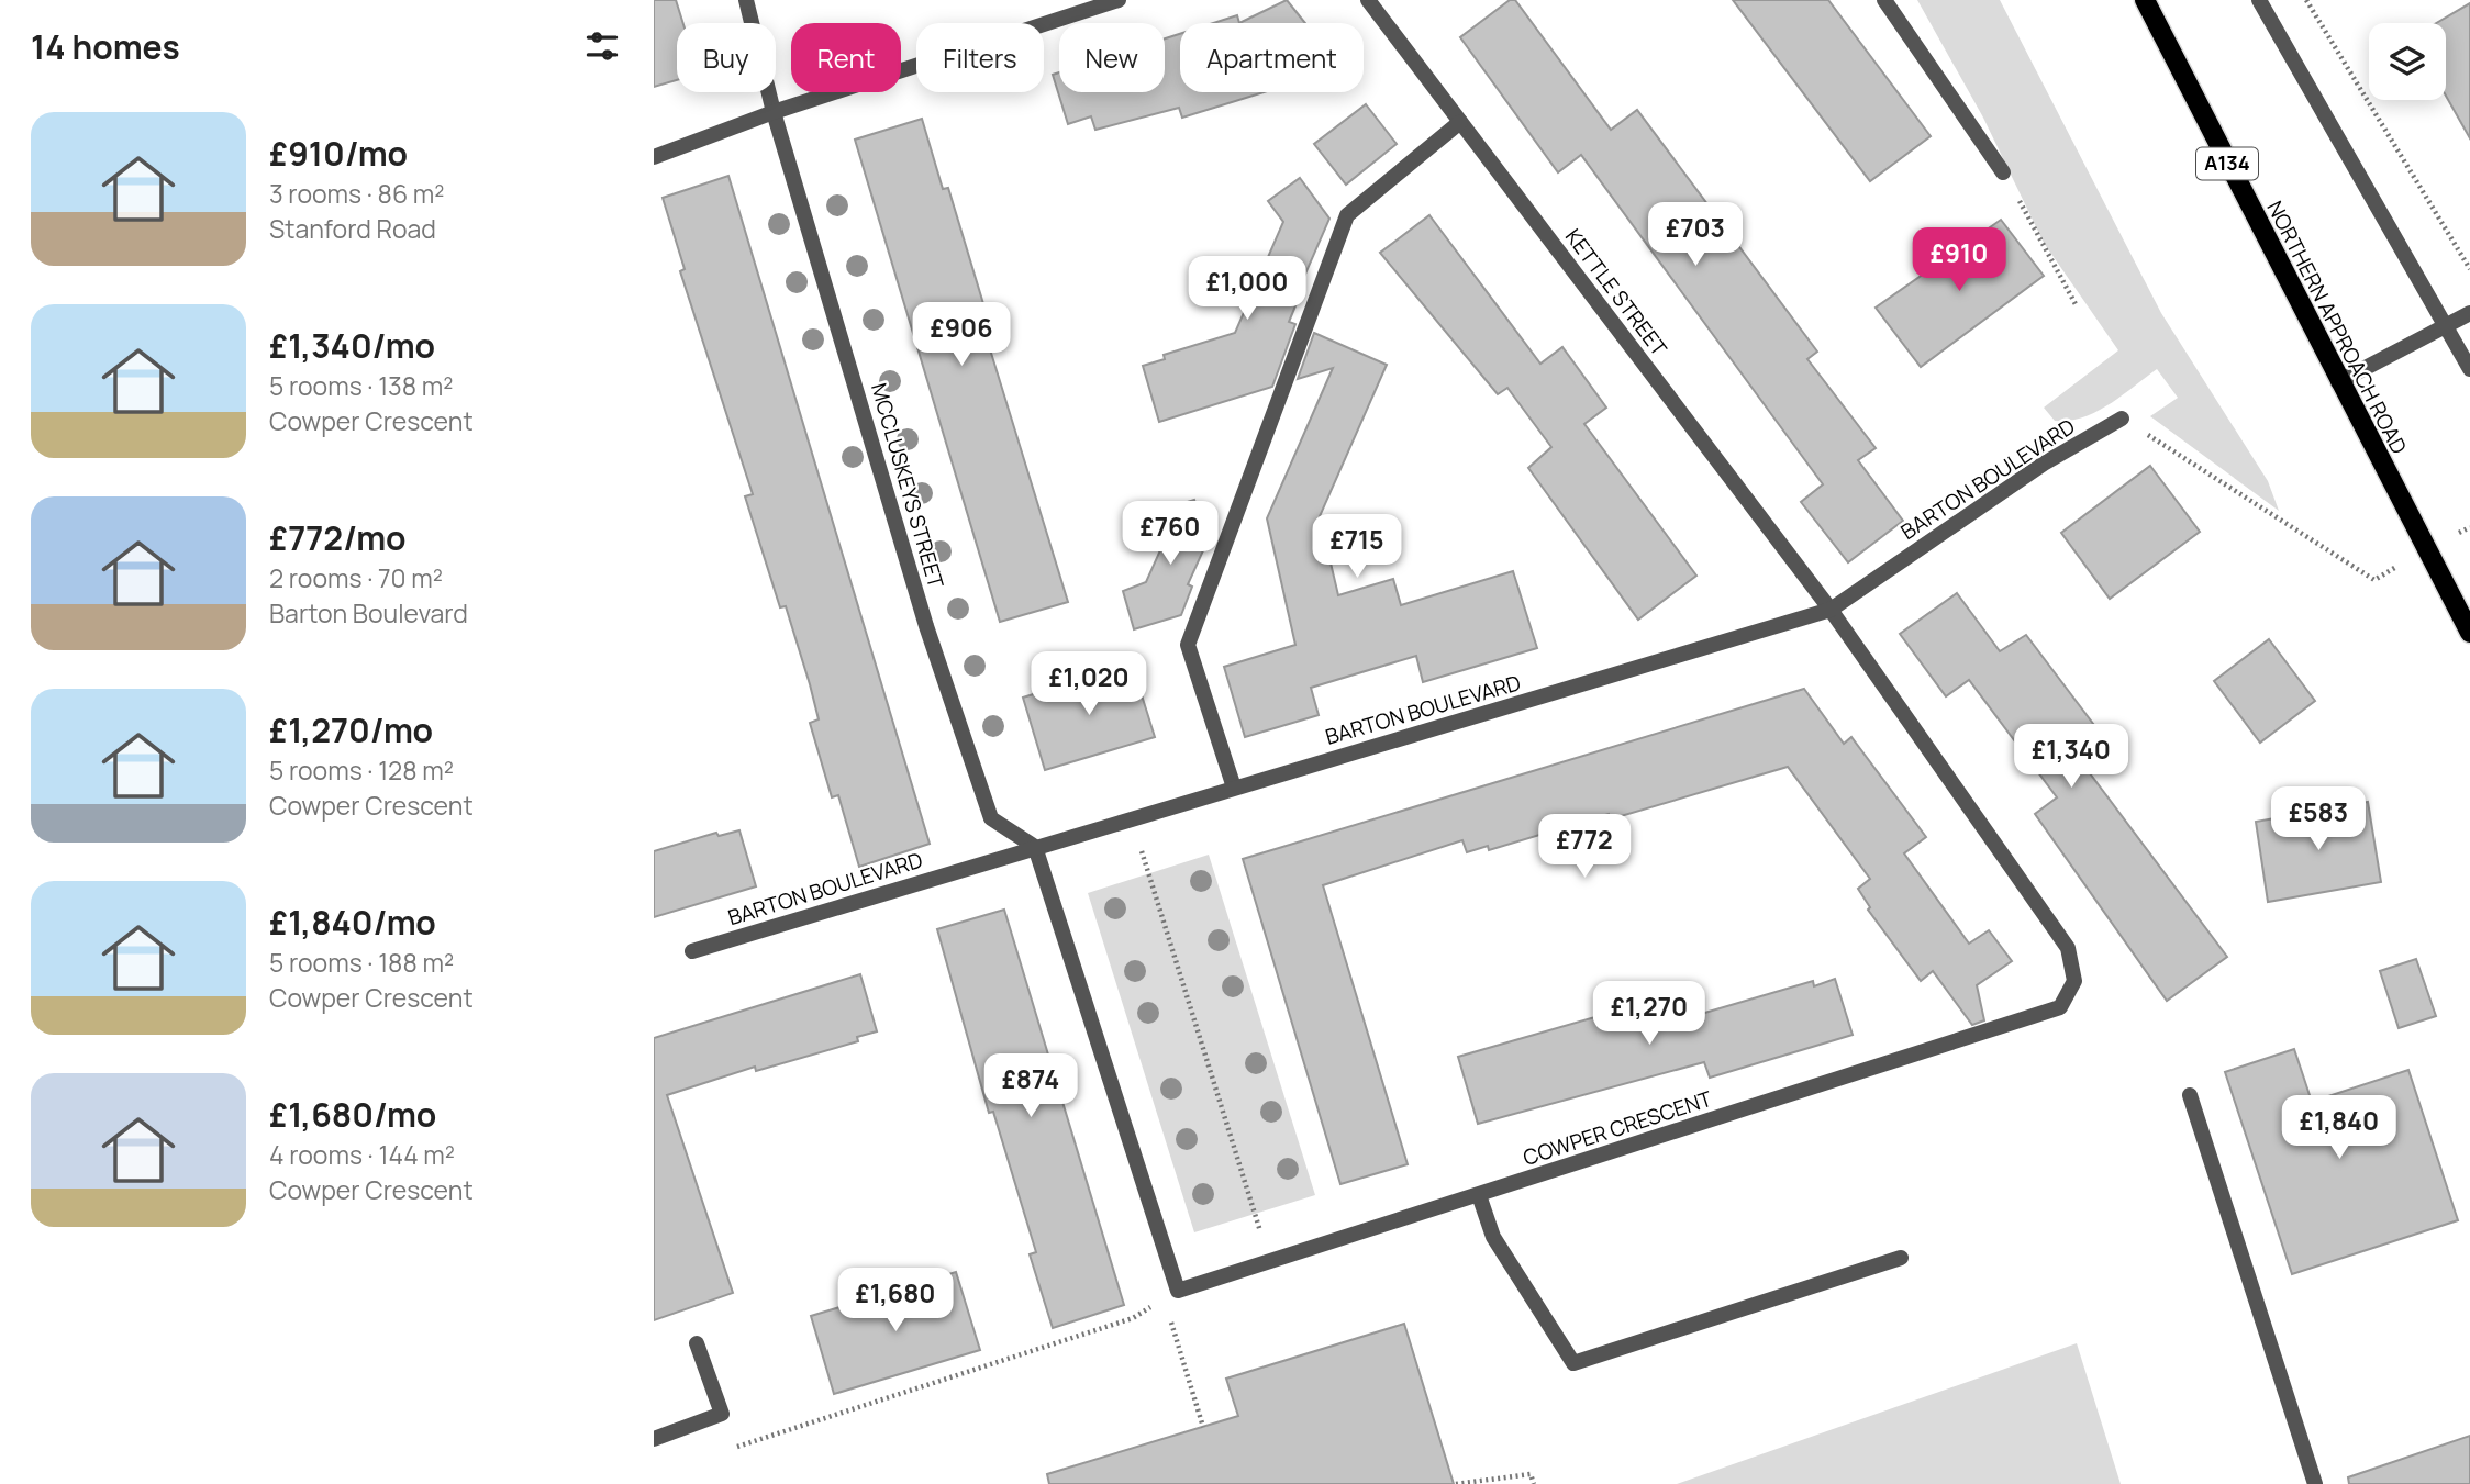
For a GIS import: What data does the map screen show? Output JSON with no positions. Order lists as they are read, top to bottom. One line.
{"streets":{"main road":["A134","NORTHERN APPROACH ROAD"],"street":["KETTLE STREET","BARTON BOULEVARD","MCCLUSKEYS STREET","COWPER CRESCENT"]},"crossings":[["KETTLE STREET","BARTON BOULEVARD"],["KETTLE STREET","COWPER CRESCENT"],["BARTON BOULEVARD","MCCLUSKEYS STREET"],["BARTON BOULEVARD","COWPER CRESCENT"]],"page":{"heading":"14 homes","chip":["Buy","Rent","Filters","New","Apartment"],"list":[{"name":"£910/mo","note":"3 rooms · 86 m² · Stanford Road"},{"name":"£1,340/mo","note":"5 rooms · 138 m² · Cowper Crescent"},{"name":"£772/mo","note":"2 rooms · 70 m² · Barton Boulevard"},{"name":"£1,270/mo","note":"5 rooms · 128 m² · Cowper Crescent"},{"name":"£1,840/mo","note":"5 rooms · 188 m² · Cowper Crescent"},{"name":"£1,680/mo","note":"4 rooms · 144 m² · Cowper Crescent"}],"price":["£703","£910","£1,000","£906","£760","£715","£1,020","£1,340","£583","£772","£1,270","£874","£1,840","£1,680"]}}
